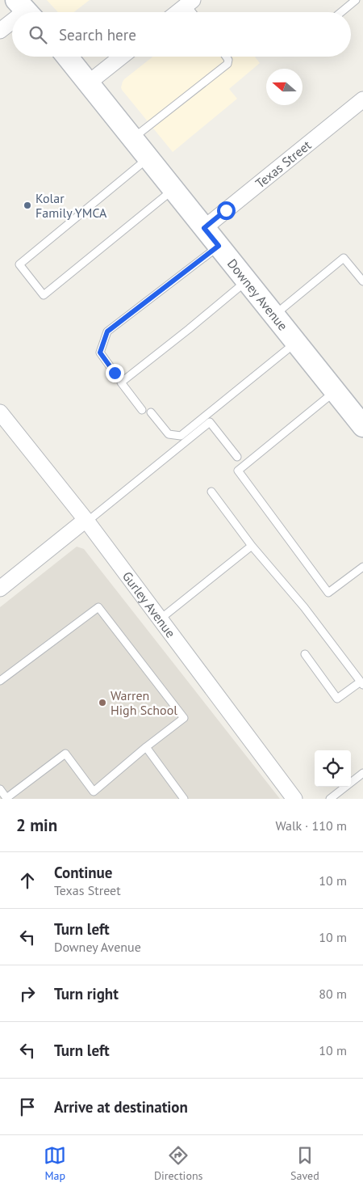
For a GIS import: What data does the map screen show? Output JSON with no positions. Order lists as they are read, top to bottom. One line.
{"streets":{"main road":["Downey Avenue"],"street":["Texas Street","Gurley Avenue"]},"crossings":[["Texas Street","Downey Avenue"]],"places":["Kolar Family YMCA","Warren High School"],"north":"left","page":{"search":"Search here","heading":["2 min","Walk · 110 m"],"list":[["Continue","Texas Street","10 m"],["Turn left","Downey Avenue","10 m"],["Turn right","80 m"],["Turn left","10 m"],"Arrive at destination"],"nav":["Map","Directions","Saved"]}}
